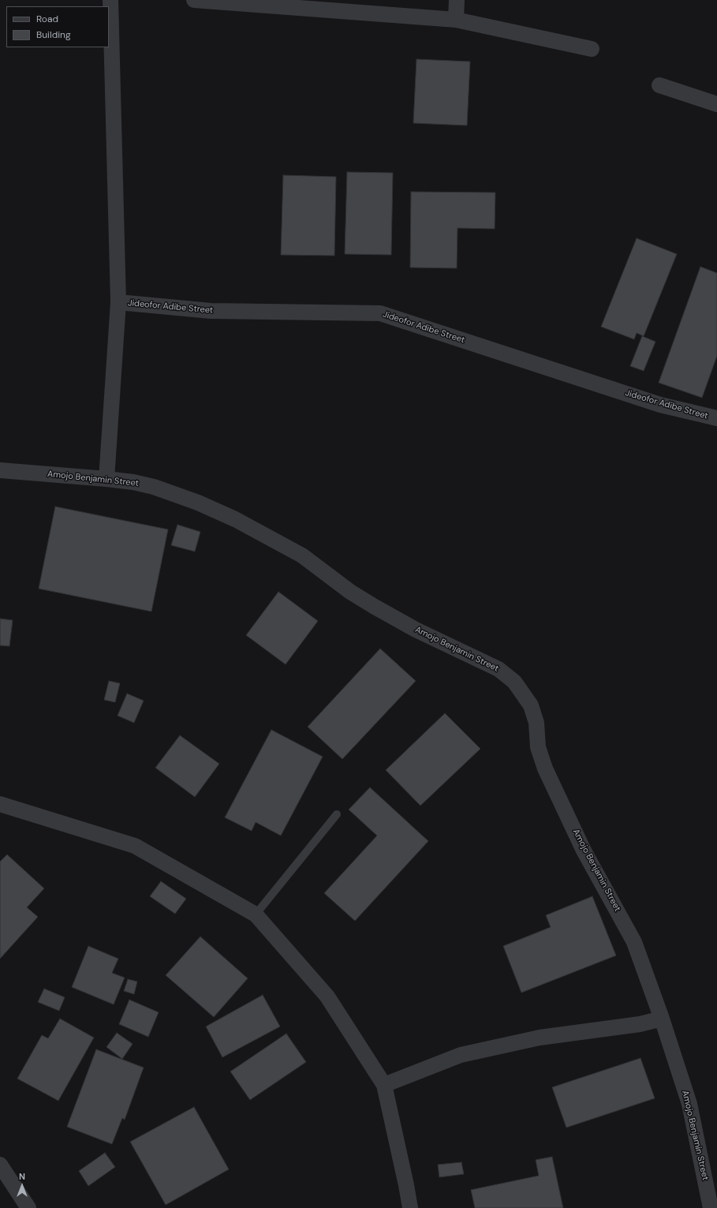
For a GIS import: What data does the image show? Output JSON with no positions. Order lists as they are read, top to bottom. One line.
{"streets":{"street":["Jideofor Adibe Street","Amojo Benjamin Street"]},"legend":["Road","Building"],"north":"top"}
